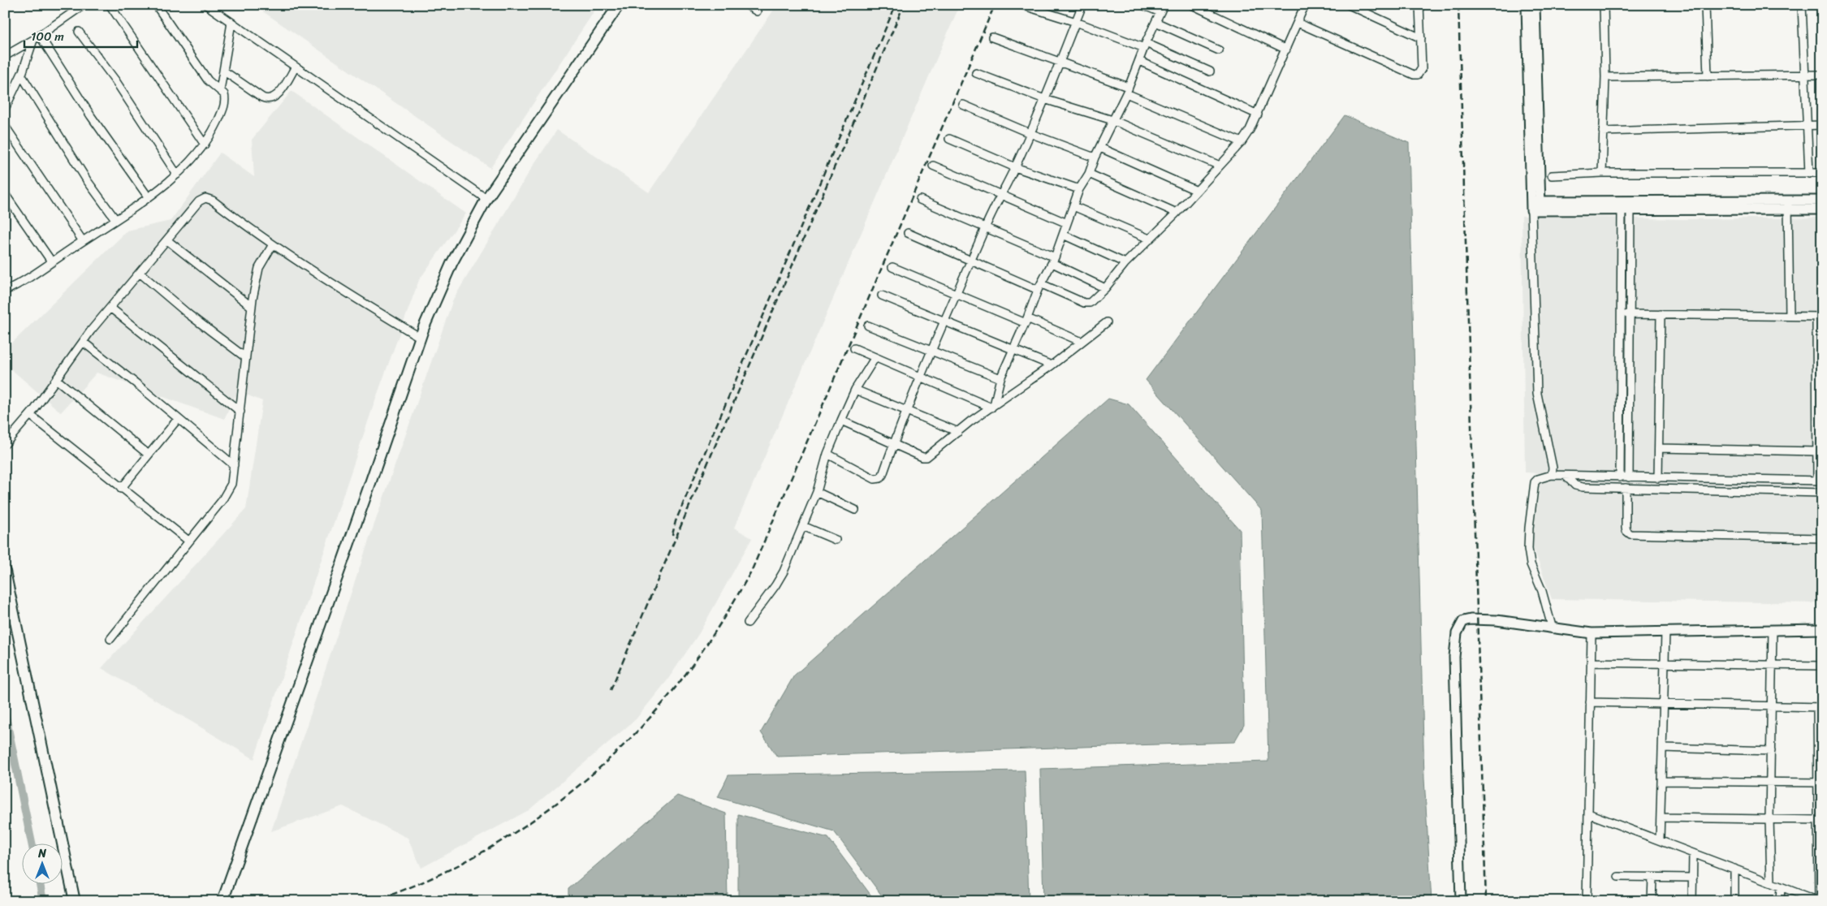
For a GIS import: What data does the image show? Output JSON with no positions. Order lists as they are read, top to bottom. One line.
{"scale_bar":"100 m","north":"top"}
